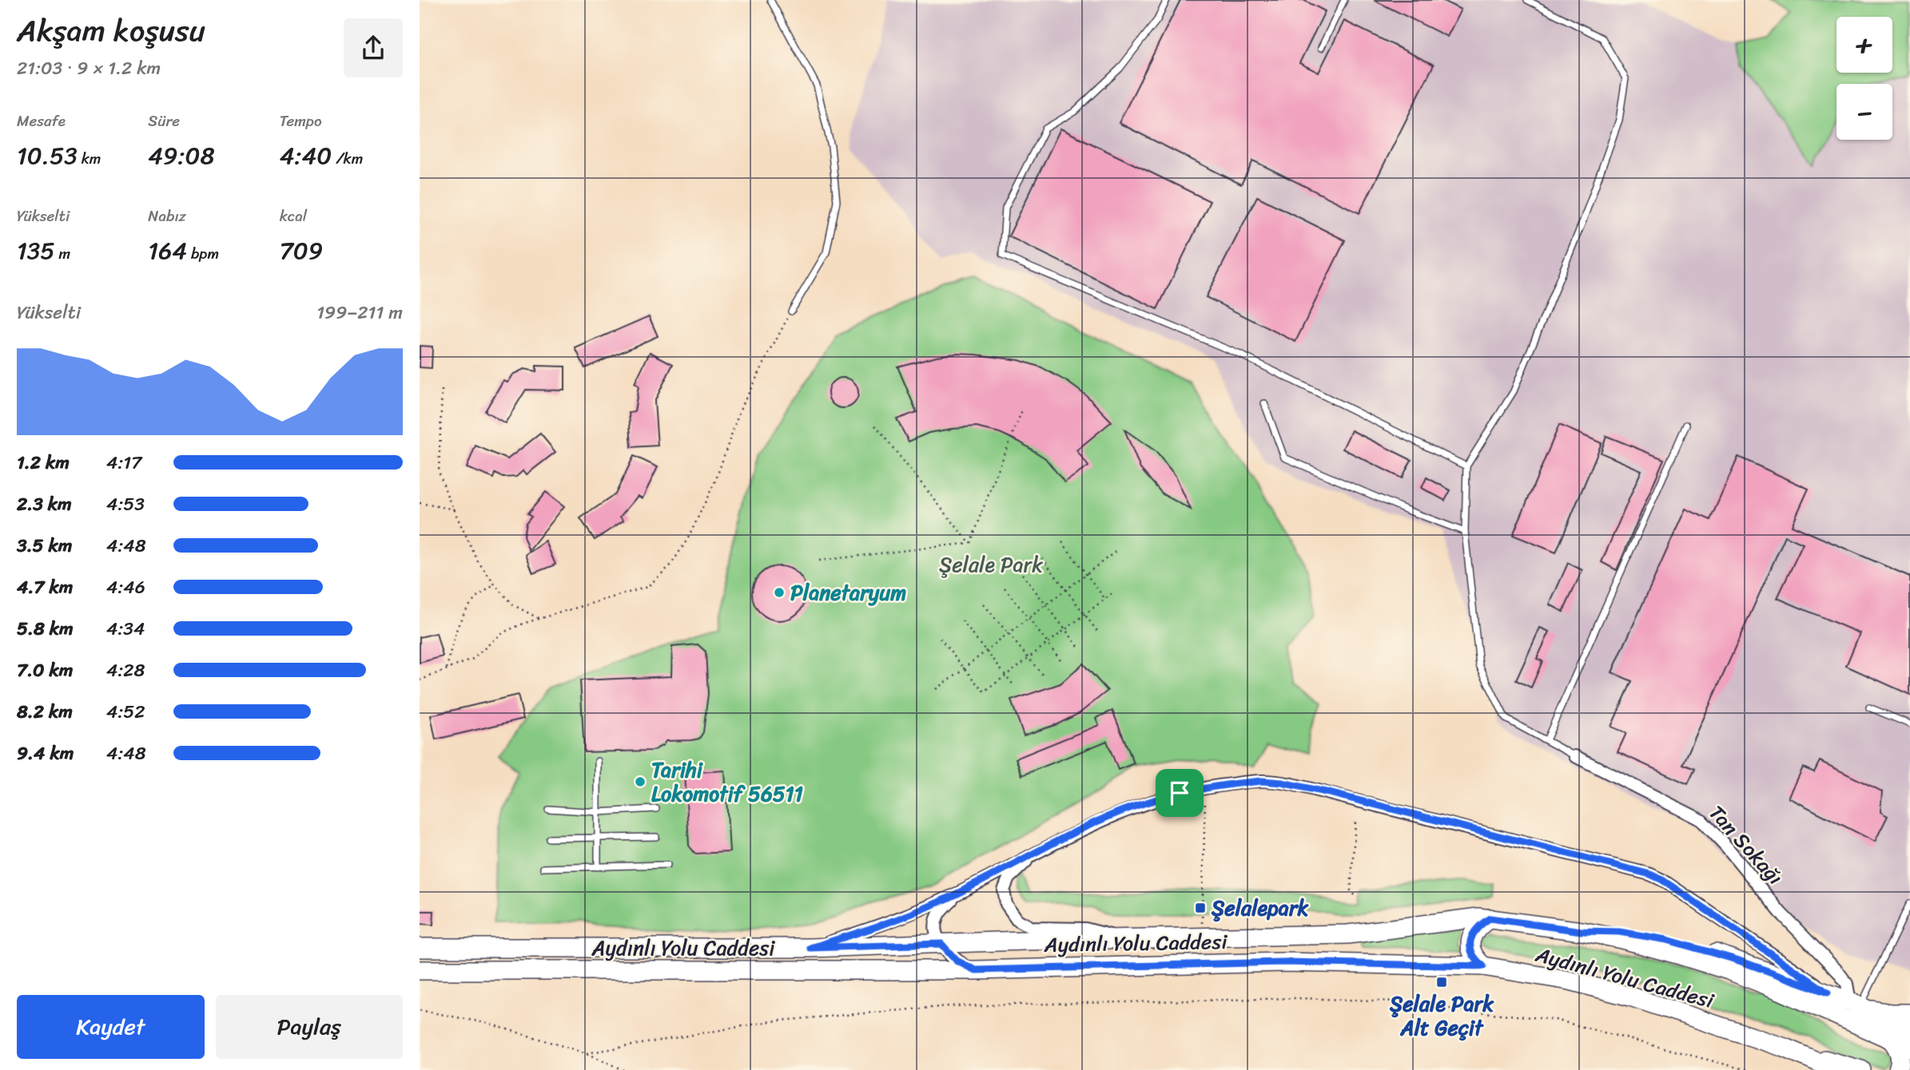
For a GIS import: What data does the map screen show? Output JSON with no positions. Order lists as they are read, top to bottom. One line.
{"streets":{"main road":["Aydınlı Yolu Caddesi"],"street":["Tan Sokağı"]},"parks":["Şelale Park"],"places":{"other":["Planetaryum","Tarihi Lokomotif 56511"],"transit":["Şelalepark","Şelale Park Alt Geçit"]},"page":{"heading":["Akşam koşusu","21:03 · 9 × 1.2 km"],"map_buttons":["+","−"],"stats":[["Mesafe","10.53 km"],["Süre","49:08"],["Tempo","4:40 /km"],["Yükselti","135 m"],["Nabız","164 bpm"],["kcal","709"]],"chart":["Yükselti","199–211 m"],"list":[{"name":"1.2 km","note":"4:17"},{"name":"2.3 km","note":"4:53"},{"name":"3.5 km","note":"4:48"},{"name":"4.7 km","note":"4:46"},{"name":"5.8 km","note":"4:34"},{"name":"7.0 km","note":"4:28"},{"name":"8.2 km","note":"4:52"},{"name":"9.4 km","note":"4:48"}],"buttons":["Kaydet","Paylaş"]}}
